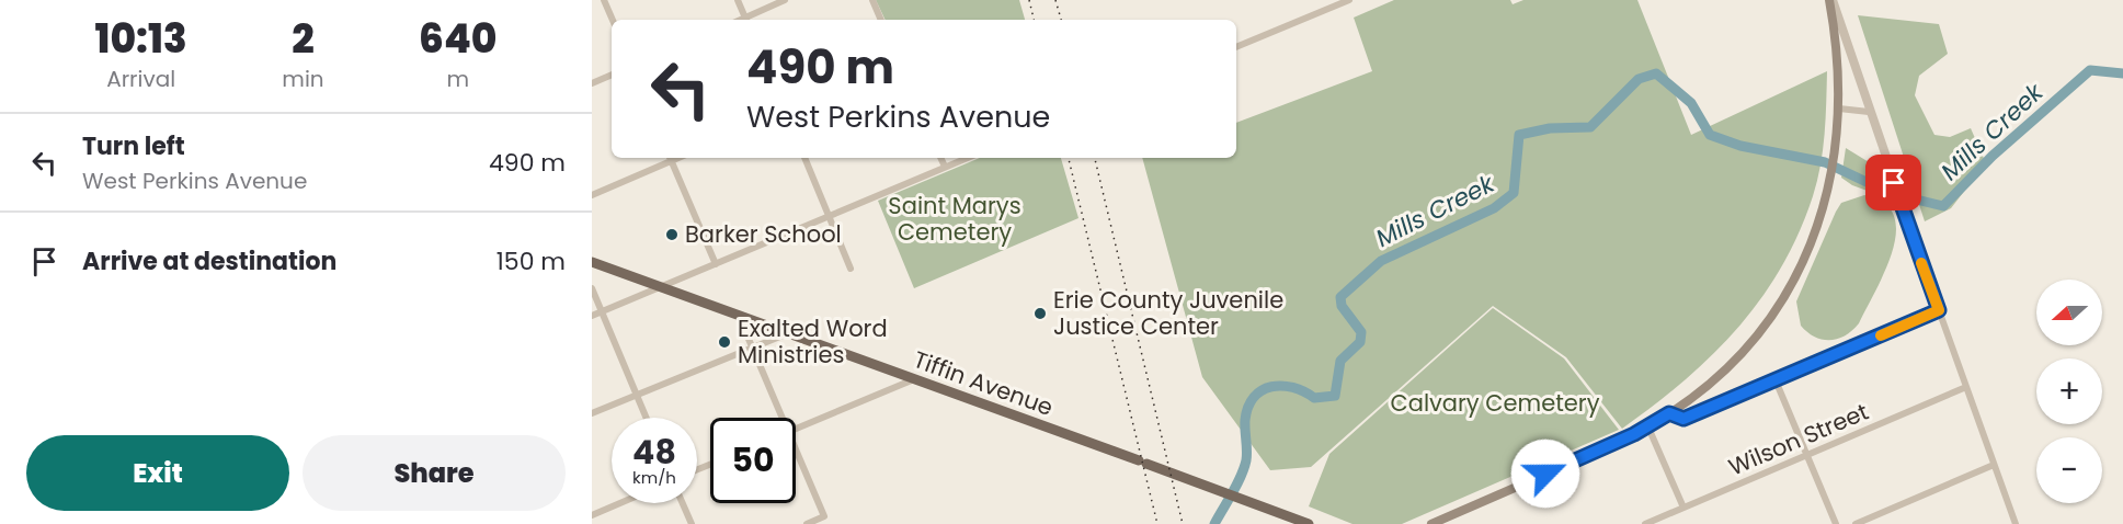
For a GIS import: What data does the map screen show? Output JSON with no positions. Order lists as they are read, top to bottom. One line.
{"streets":{"main road":["Tiffin Avenue"],"street":["Wilson Street"]},"water":["Mills Creek"],"parks":["Saint Marys Cemetery","Calvary Cemetery"],"places":["Barker School","Erie County Juvenile Justice Center","Exalted Word Ministries"],"north":"left","page":{"eta":["10:13","Arrival","2","min","640","m"],"turn":["490 m","West Perkins Avenue"],"list":[{"name":"Turn left","note":"West Perkins Avenue","value":"490 m"},{"name":"Arrive at destination","value":"150 m"}],"map_buttons":["+","−"],"speed":"48 km/h","limit":"50","buttons":["Exit","Share"]}}
